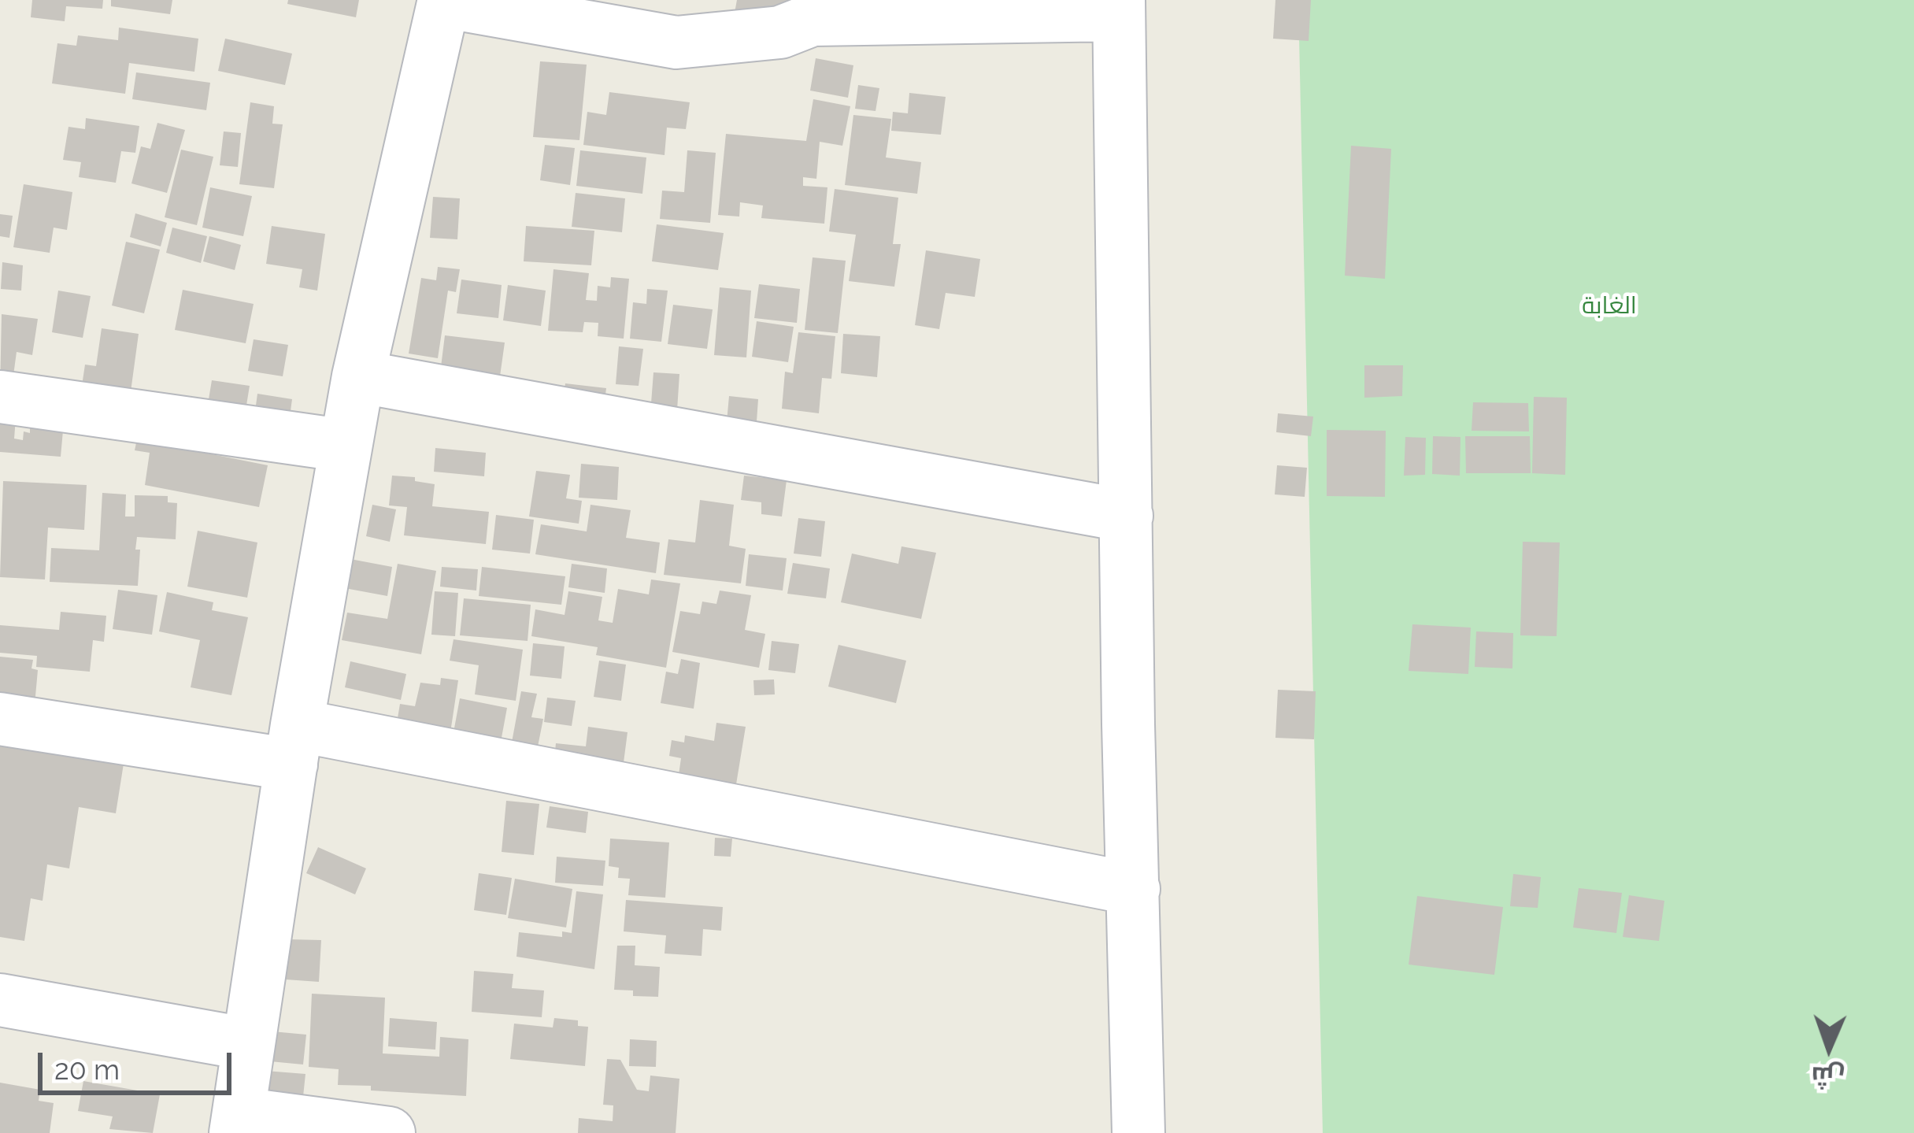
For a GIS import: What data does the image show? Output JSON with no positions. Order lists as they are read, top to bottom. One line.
{"parks":["الغابة"],"scale_bar":"20 m","north":"bottom"}
